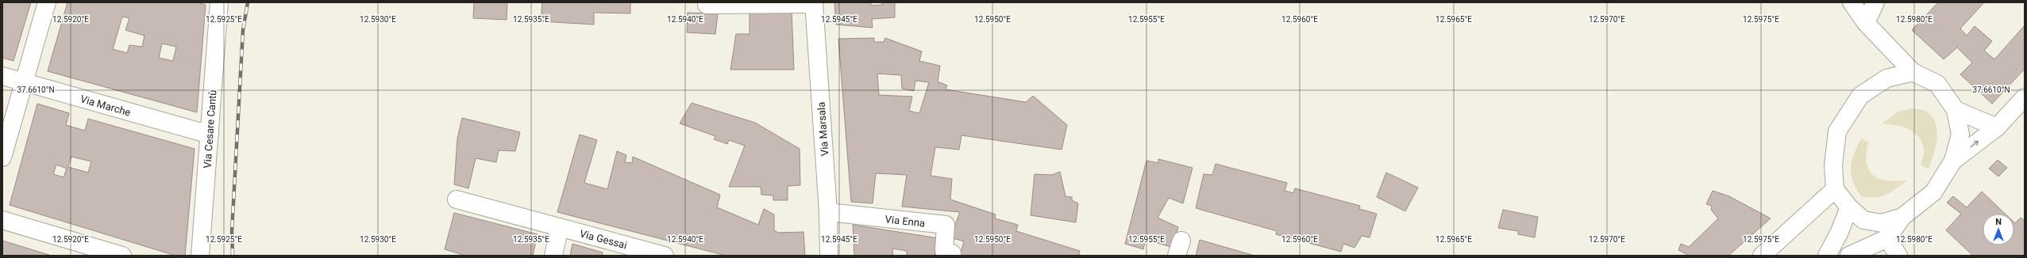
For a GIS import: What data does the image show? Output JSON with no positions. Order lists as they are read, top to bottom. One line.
{"streets":{"street":["Via Marche","Via Cesare Cantù","Via Marsala","Via Enna","Via Gessai"]},"crossings":[["Via Marche","Via Cesare Cantù"],["Via Marsala","Via Enna"]],"north":"top","coordinates":["12.5920°E","12.5925°E","12.5930°E","12.5935°E","12.5940°E","12.5945°E","12.5950°E","12.5955°E","12.5960°E","12.5965°E","12.5970°E","12.5975°E","12.5980°E","37.6610°N"]}
